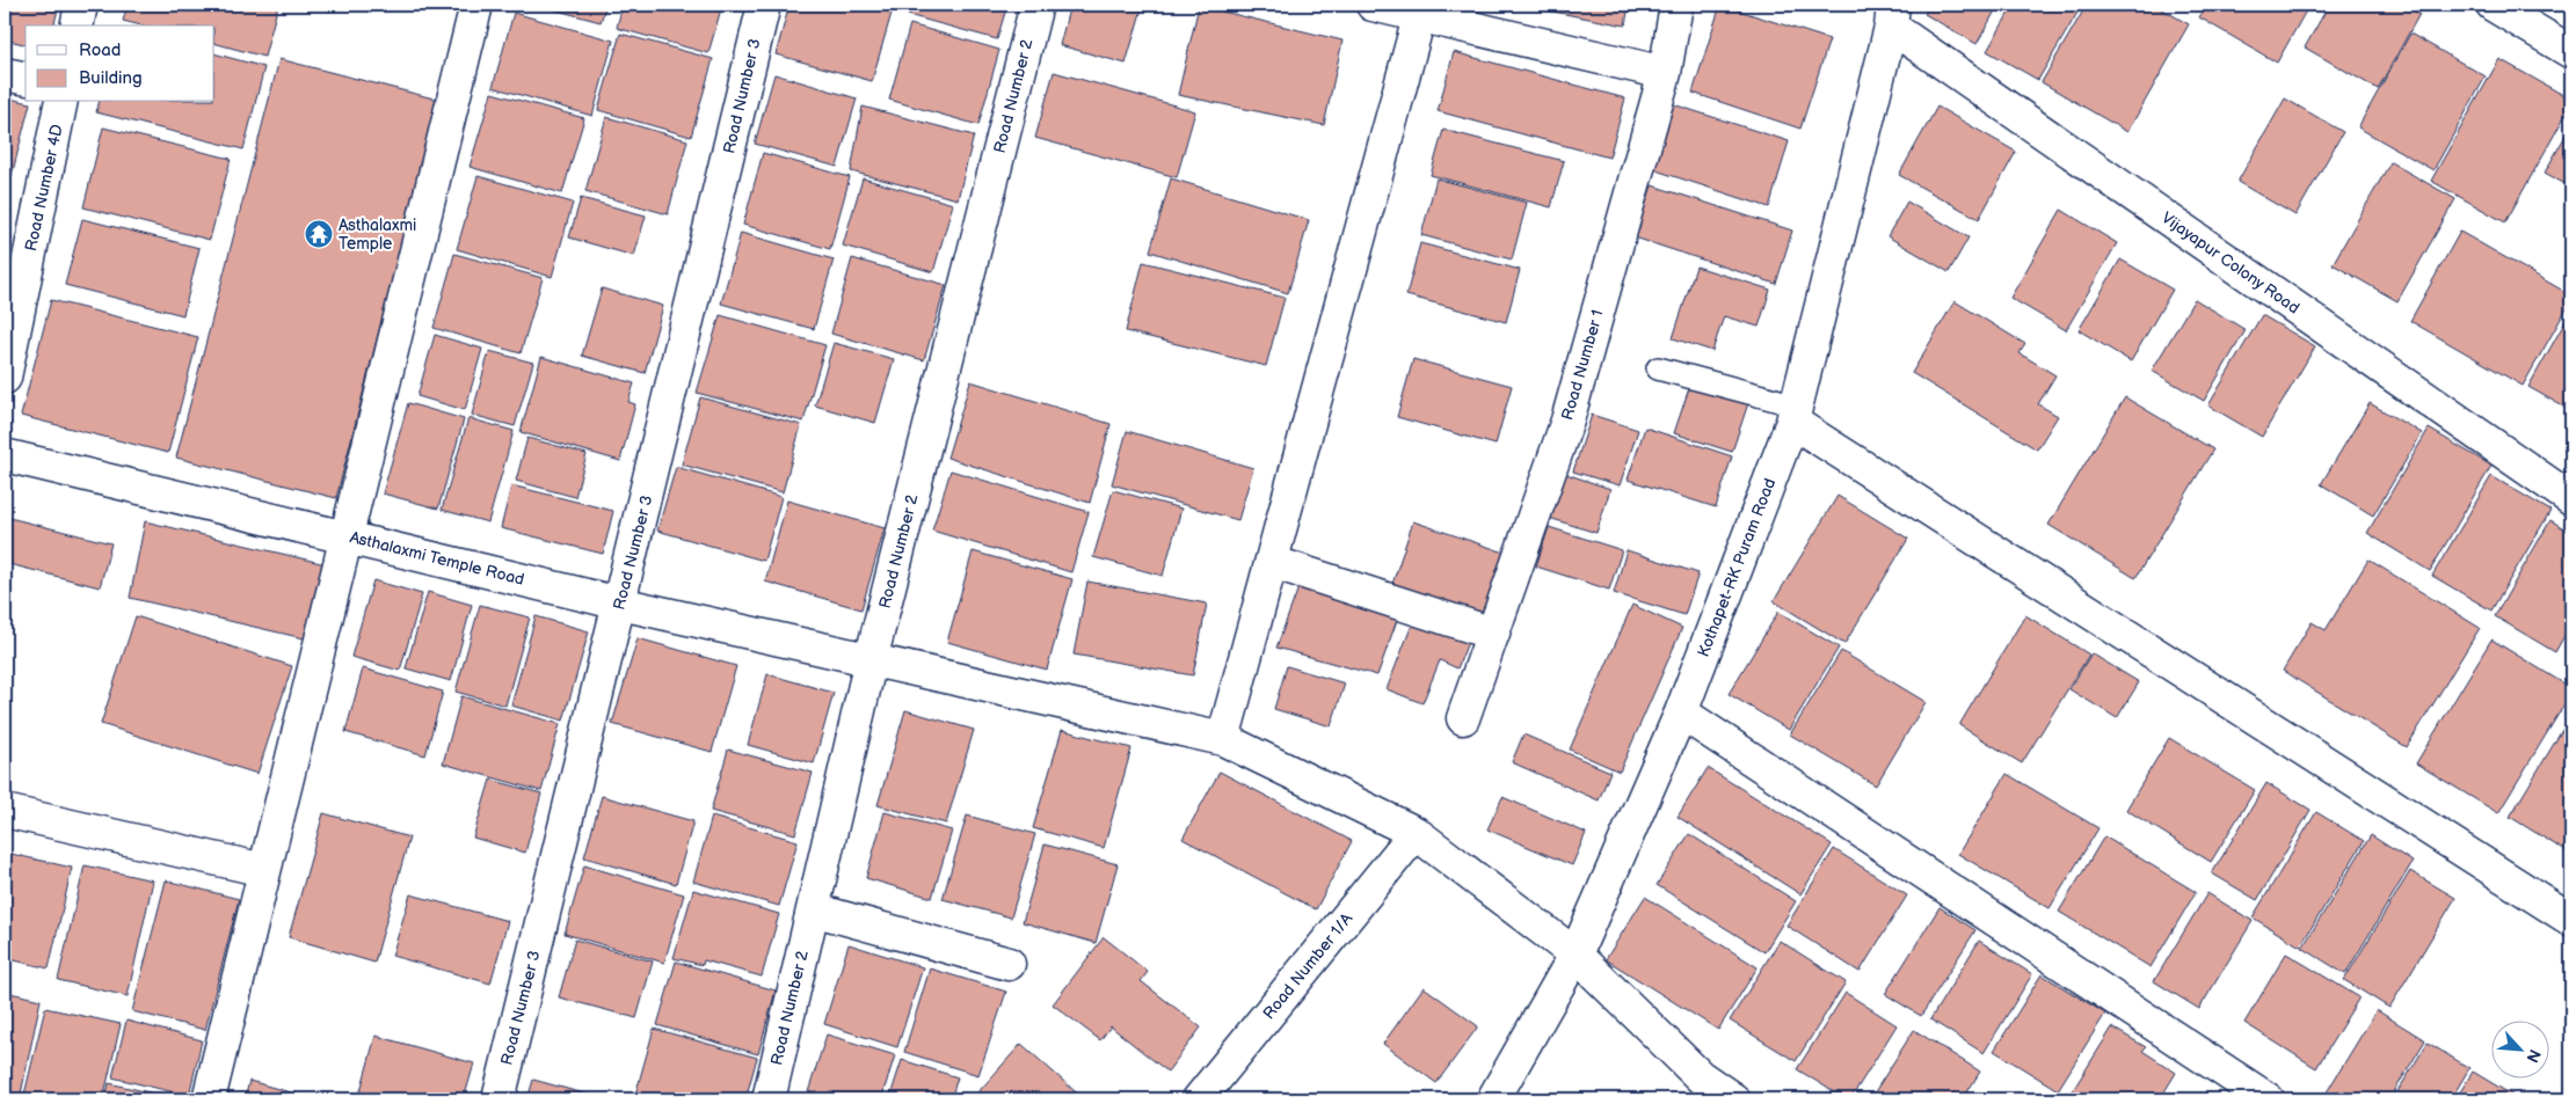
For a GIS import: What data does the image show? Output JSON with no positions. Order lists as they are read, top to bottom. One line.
{"streets":{"street":["Road Number 3","Road Number 2","Road Number 4D","Vijayapur Colony Road","Road Number 1","Asthalaxmi Temple Road","Kothapet-RK Puram Road","Road Number 1/A"]},"crossings":[["Road Number 3","Asthalaxmi Temple Road"],["Road Number 2","Asthalaxmi Temple Road"],["Vijayapur Colony Road","Kothapet-RK Puram Road"],["Asthalaxmi Temple Road","Kothapet-RK Puram Road"],["Asthalaxmi Temple Road","Road Number 1/A"]],"places":{"temple":["Asthalaxmi Temple"]},"legend":["Road","Building"],"north":"bottom right"}
